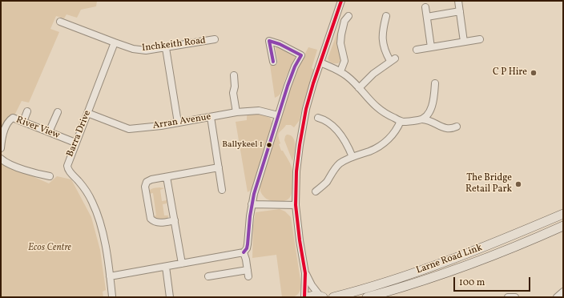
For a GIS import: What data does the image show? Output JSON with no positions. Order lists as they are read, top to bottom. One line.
{"streets":{"main road":["Larne Road Link"],"street":["Inchkeith Road","Arran Avenue","River View","Barra Drive"]},"crossings":[["Inchkeith Road","Barra Drive"],["Arran Avenue","Barra Drive"],["River View","Barra Drive"]],"parks":["Ecos Centre"],"places":["C P Hire","Ballykeel 1","The Bridge Retail Park"],"scale_bar":"100 m"}
